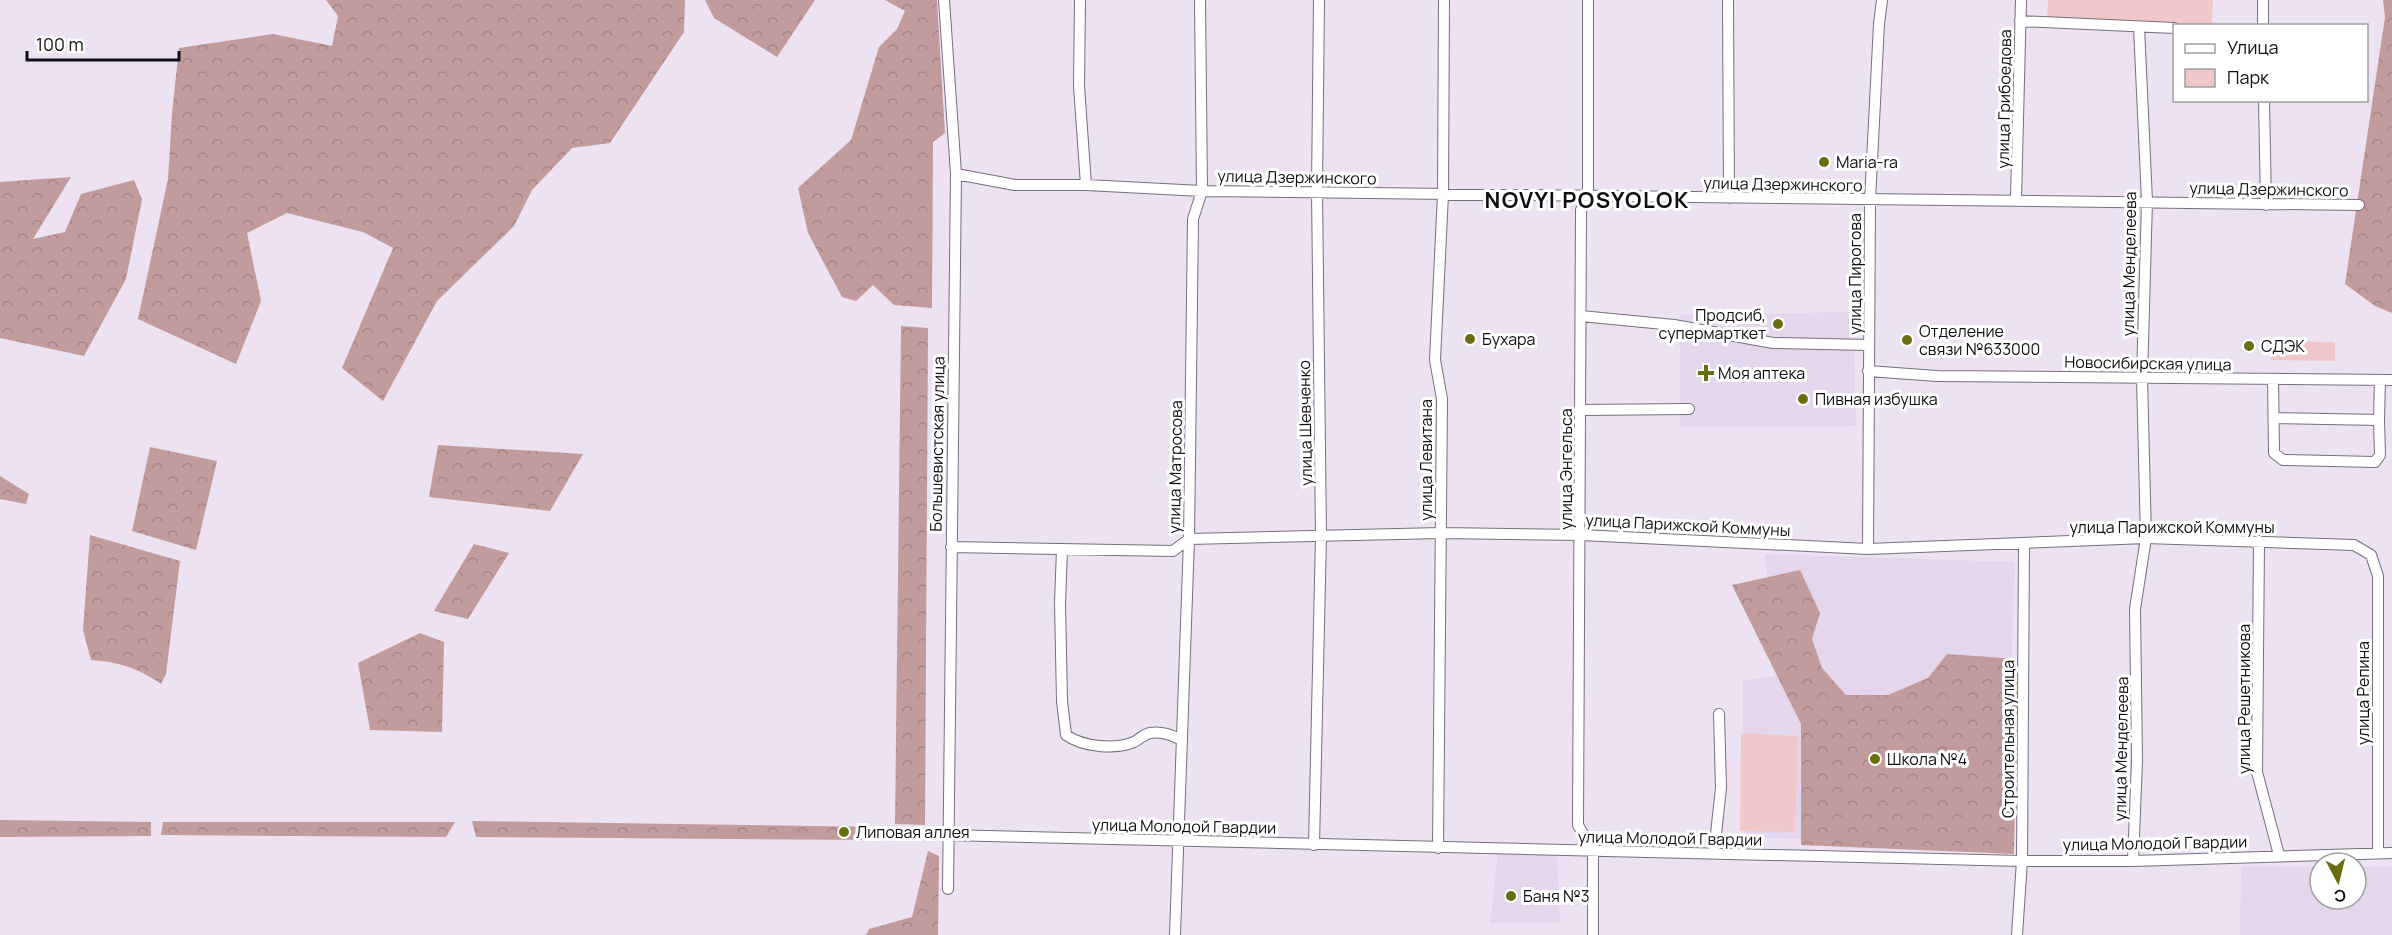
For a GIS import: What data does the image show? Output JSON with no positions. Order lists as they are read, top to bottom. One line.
{"streets":{"street":["улица Грибоедова","улица Дзержинского","улица Менделеева","улица Пирогова","Новосибирская улица","улица Шевченко","Большевистская улица","улица Левитана","улица Матросова","улица Энгельса","улица Парижской Коммуны","улица Репина","улица Решетникова","Строительная улица","улица Молодой Гвардии"]},"crossings":[["улица Грибоедова","улица Дзержинского"],["улица Дзержинского","улица Менделеева"],["улица Дзержинского","улица Пирогова"],["улица Дзержинского","улица Шевченко"],["улица Дзержинского","Большевистская улица"],["улица Дзержинского","улица Левитана"],["улица Дзержинского","улица Матросова"],["улица Дзержинского","улица Энгельса"],["улица Менделеева","Новосибирская улица"],["улица Менделеева","улица Парижской Коммуны"],["улица Менделеева","улица Молодой Гвардии"],["улица Пирогова","Новосибирская улица"],["улица Пирогова","улица Парижской Коммуны"],["улица Шевченко","улица Парижской Коммуны"],["улица Шевченко","улица Молодой Гвардии"],["Большевистская улица","улица Парижской Коммуны"],["Большевистская улица","улица Молодой Гвардии"],["улица Левитана","улица Парижской Коммуны"],["улица Левитана","улица Молодой Гвардии"],["улица Матросова","улица Парижской Коммуны"],["улица Матросова","улица Молодой Гвардии"],["улица Энгельса","улица Парижской Коммуны"],["улица Энгельса","улица Молодой Гвардии"],["улица Парижской Коммуны","улица Репина"],["улица Парижской Коммуны","улица Решетникова"],["улица Парижской Коммуны","Строительная улица"],["улица Репина","улица Молодой Гвардии"],["улица Решетникова","улица Молодой Гвардии"],["Строительная улица","улица Молодой Гвардии"]],"districts":["NOVYI POSYOLOK"],"places":{"other":["Maria-ra","Продсиб, супермарткет","Бухара","Отделение связи №633000","СДЭК","Пивная избушка","Школа №4","Липовая аллея","Баня №3"],"health":["Моя аптека"]},"legend":["Улица","Парк"],"scale_bar":"100 m","north":"bottom"}
